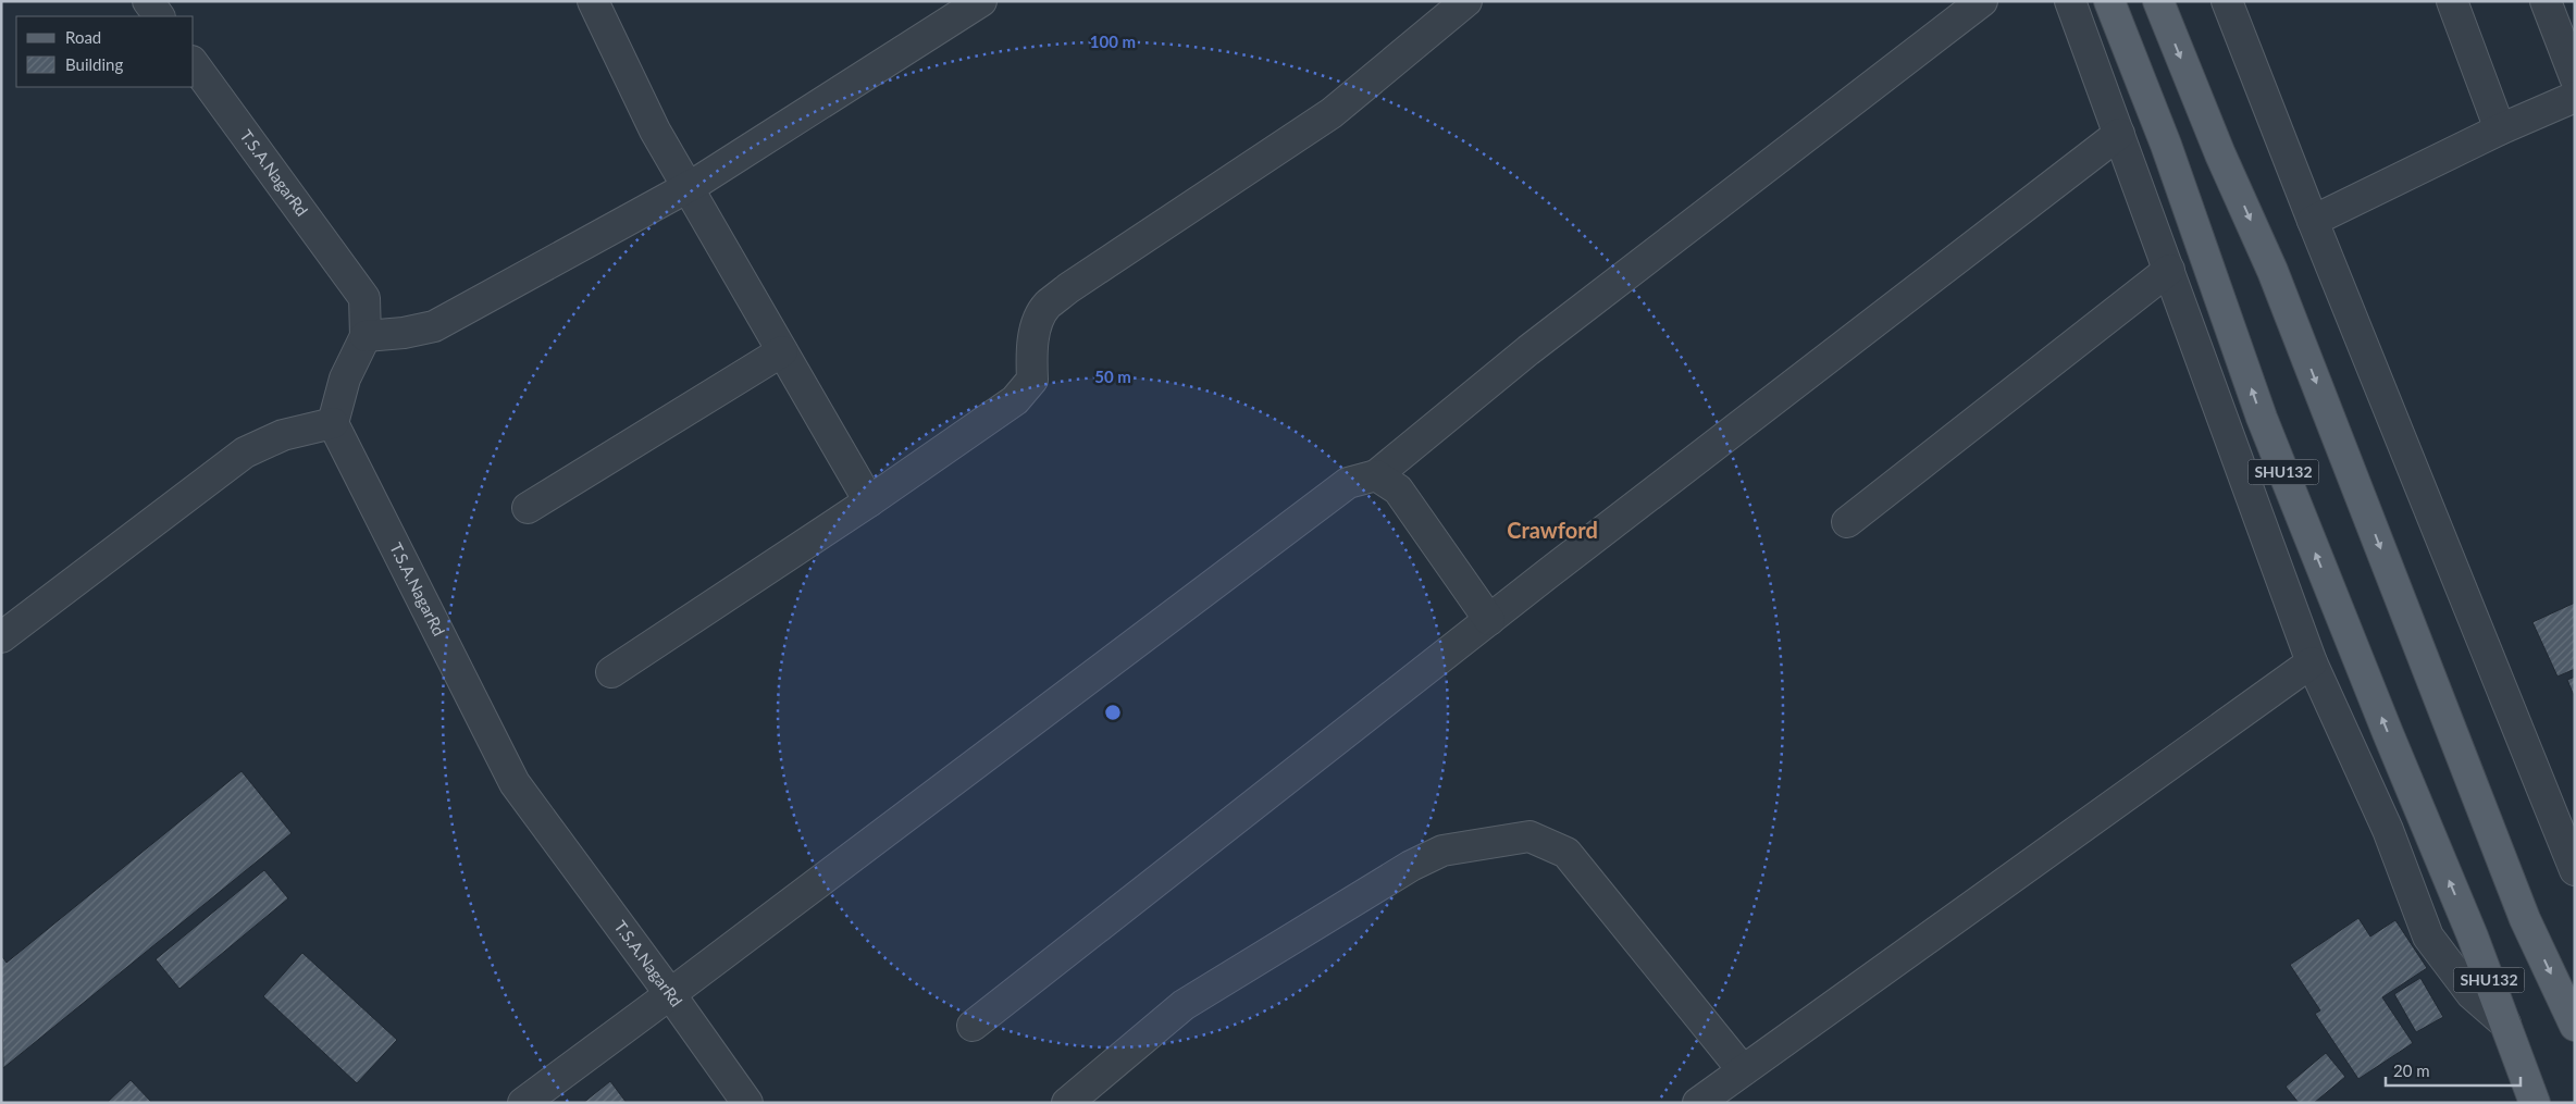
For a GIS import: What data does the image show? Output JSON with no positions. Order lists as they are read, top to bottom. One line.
{"streets":{"main road":["SHU132"],"street":["T.S.A.NagarRd"]},"districts":["Crawford"],"legend":["Road","Building"],"scale_bar":"20 m","rings":["100 m","50 m"]}
